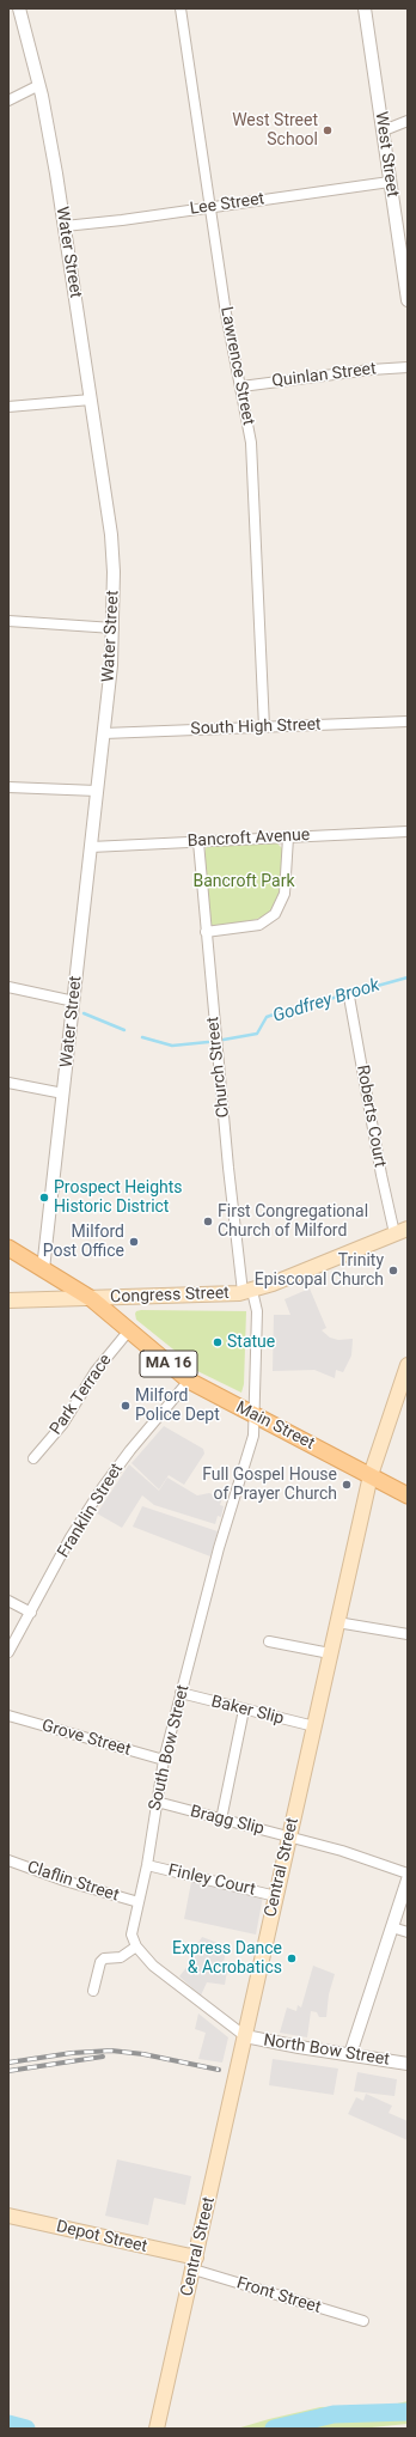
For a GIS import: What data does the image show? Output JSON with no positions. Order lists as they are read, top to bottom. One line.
{"streets":{"main road":["Congress Street","MA 16","Main Street","Central Street","Depot Street"],"street":["West Street","Lee Street","Water Street","Lawrence Street","Quinlan Street","South High Street","Bancroft Avenue","Church Street","Roberts Court","Park Terrace","Franklin Street","Baker Slip","Grove Street","South Bow Street","Bragg Slip","Finley Court","Claflin Street","North Bow Street","Front Street"]},"crossings":[["West Street","Lee Street"],["Lee Street","Water Street"],["Lee Street","Lawrence Street"],["Water Street","South High Street"],["Water Street","Bancroft Avenue"],["Water Street","Main Street"],["Lawrence Street","Quinlan Street"],["Lawrence Street","South High Street"],["Bancroft Avenue","Church Street"],["Church Street","Congress Street"],["Church Street","Main Street"],["Church Street","South Bow Street"],["Roberts Court","Congress Street"],["Congress Street","Main Street"],["Park Terrace","Main Street"],["Main Street","Franklin Street"],["Main Street","South Bow Street"],["Main Street","Central Street"],["Baker Slip","South Bow Street"],["Baker Slip","Central Street"],["Grove Street","South Bow Street"],["South Bow Street","Bragg Slip"],["South Bow Street","Finley Court"],["South Bow Street","Claflin Street"],["Bragg Slip","Central Street"],["Central Street","Finley Court"],["Central Street","North Bow Street"],["Central Street","Depot Street"],["Central Street","Front Street"],["Depot Street","Front Street"]],"water":["Godfrey Brook"],"parks":["Bancroft Park"],"places":["West Street School","Prospect Heights Historic District","First Congregational Church of Milford","Milford Post Office","Trinity Episcopal Church","Statue","Milford Police Dept","Full Gospel House of Prayer Church","Express Dance & Acrobatics"]}
